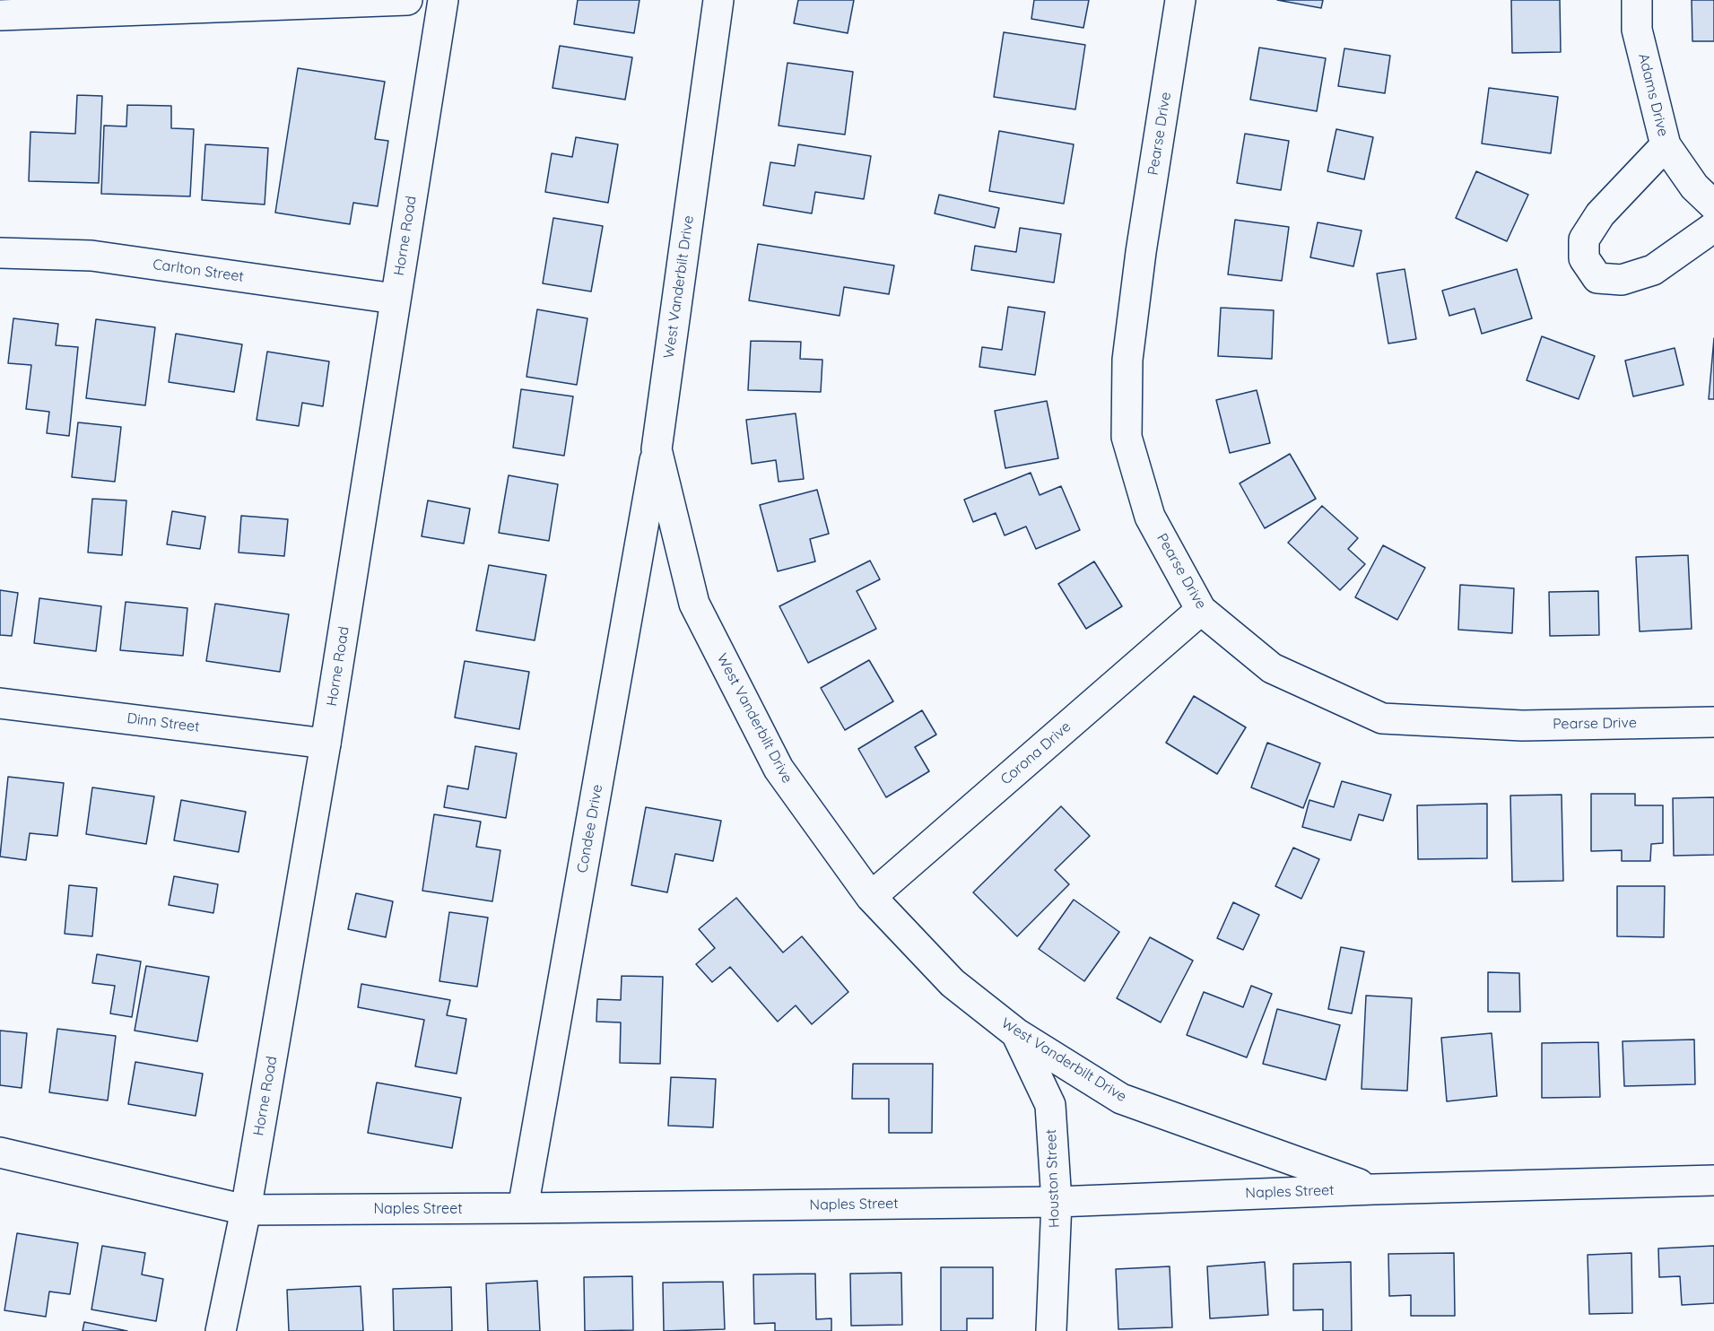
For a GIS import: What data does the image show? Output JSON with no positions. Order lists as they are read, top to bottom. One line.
{"streets":{"street":["Adams Drive","Pearse Drive","Horne Road","Carlton Street","West Vanderbilt Drive","Dinn Street","Corona Drive","Condee Drive","Houston Street","Naples Street"]},"crossings":[["Pearse Drive","Corona Drive"],["Horne Road","Carlton Street"],["Horne Road","Dinn Street"],["Horne Road","Naples Street"],["West Vanderbilt Drive","Corona Drive"],["West Vanderbilt Drive","Condee Drive"],["West Vanderbilt Drive","Houston Street"],["West Vanderbilt Drive","Naples Street"],["Condee Drive","Naples Street"],["Houston Street","Naples Street"]]}
